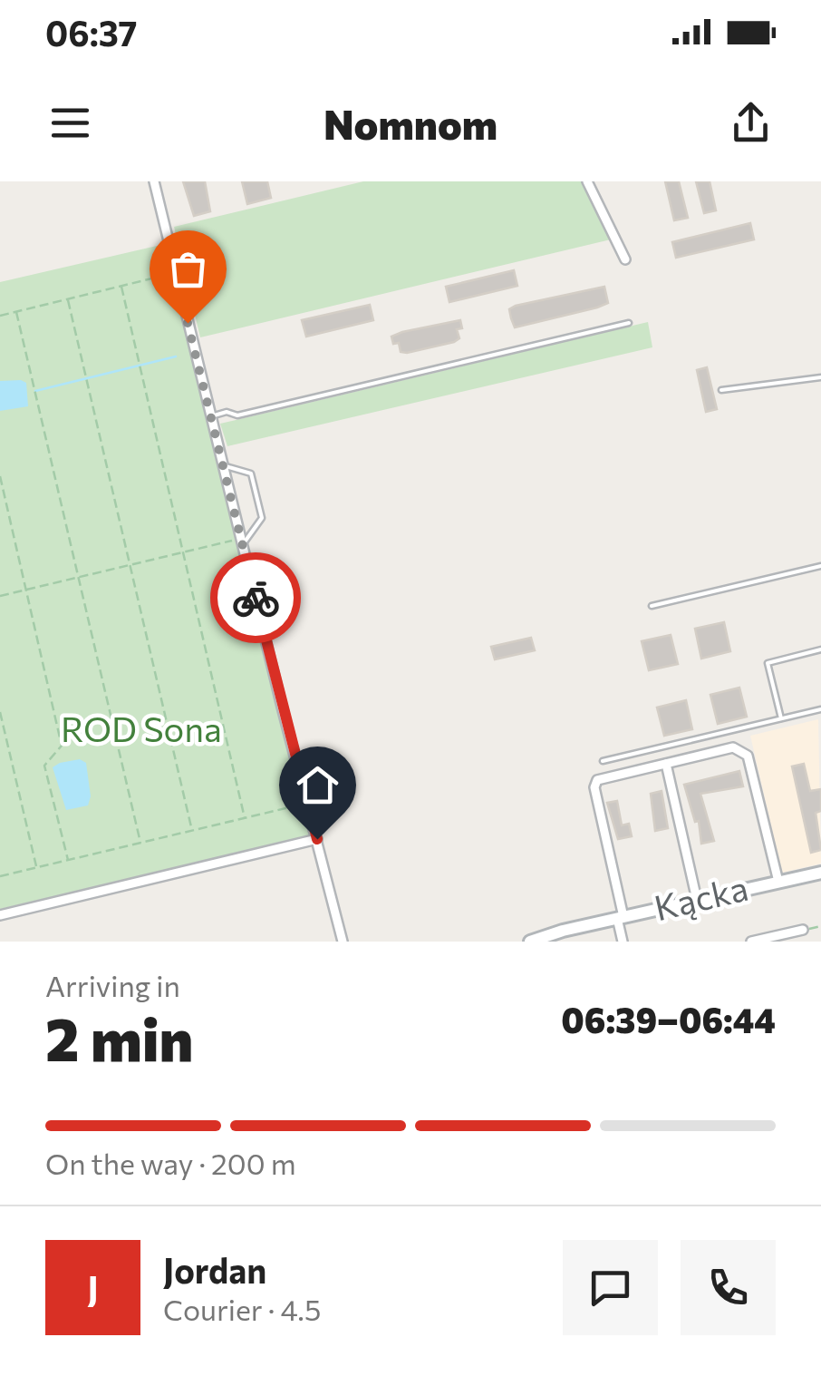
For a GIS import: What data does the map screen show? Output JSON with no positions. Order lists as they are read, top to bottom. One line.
{"streets":{"street":["Kącka"]},"parks":["ROD Sona"],"page":{"status":"06:37","header":"Nomnom","heading":["2 min","Arriving in","06:39–06:44"],"panel":["Jordan","Courier · 4.5"],"bar":"On the way · 200 m","round":"J"}}
